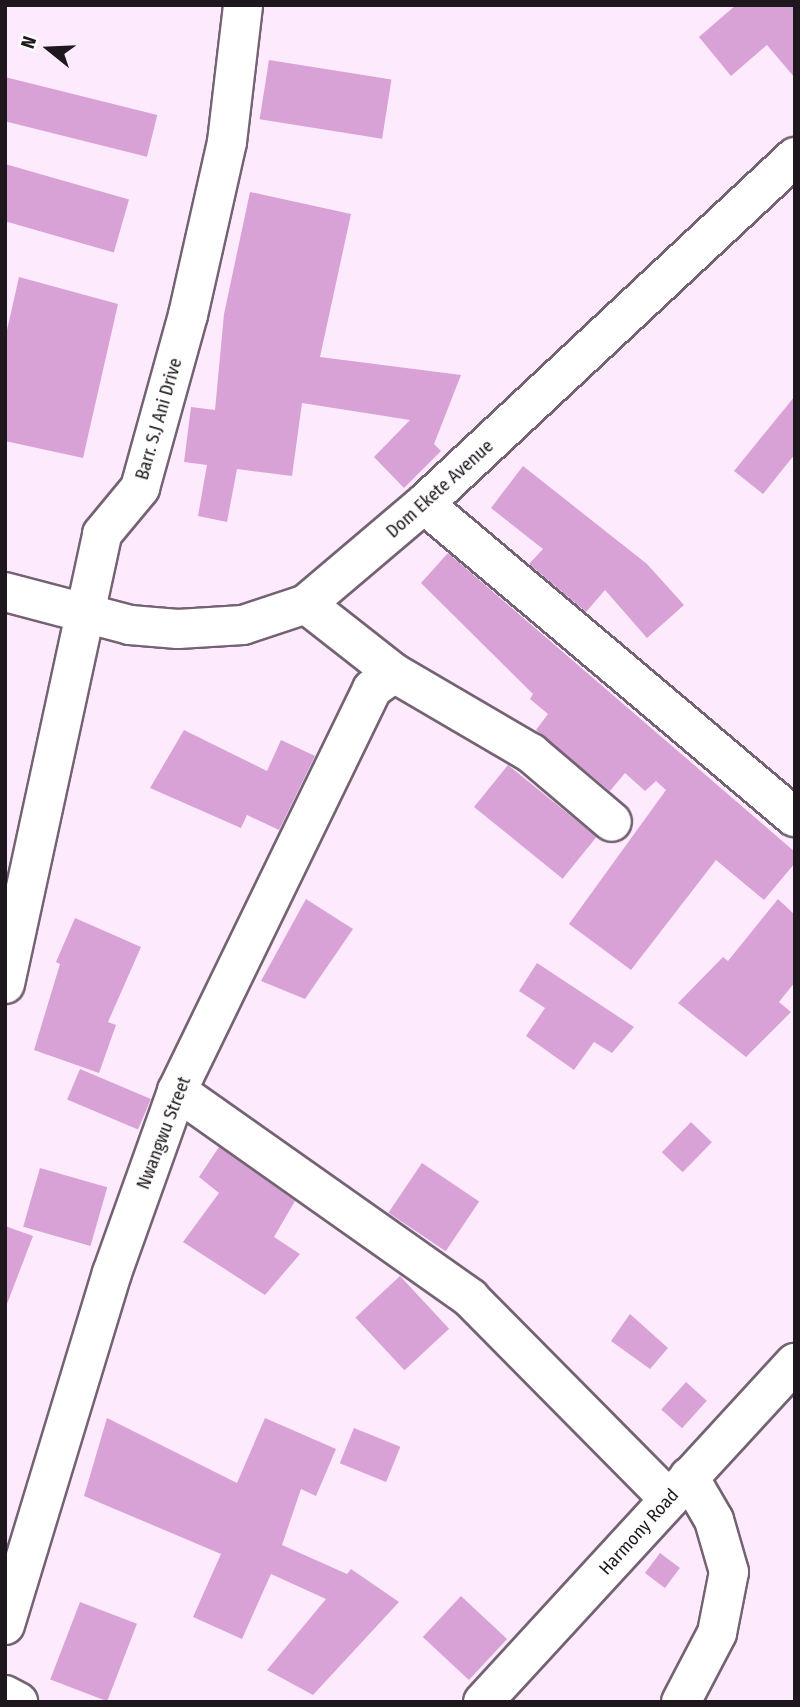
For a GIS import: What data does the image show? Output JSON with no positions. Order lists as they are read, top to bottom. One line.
{"streets":{"street":["Barr. S.J Ani Drive","Dom Ekete Avenue","Nwangwu Street","Harmony Road"]},"crossings":[["Barr. S.J Ani Drive","Dom Ekete Avenue"]],"north":"left"}
